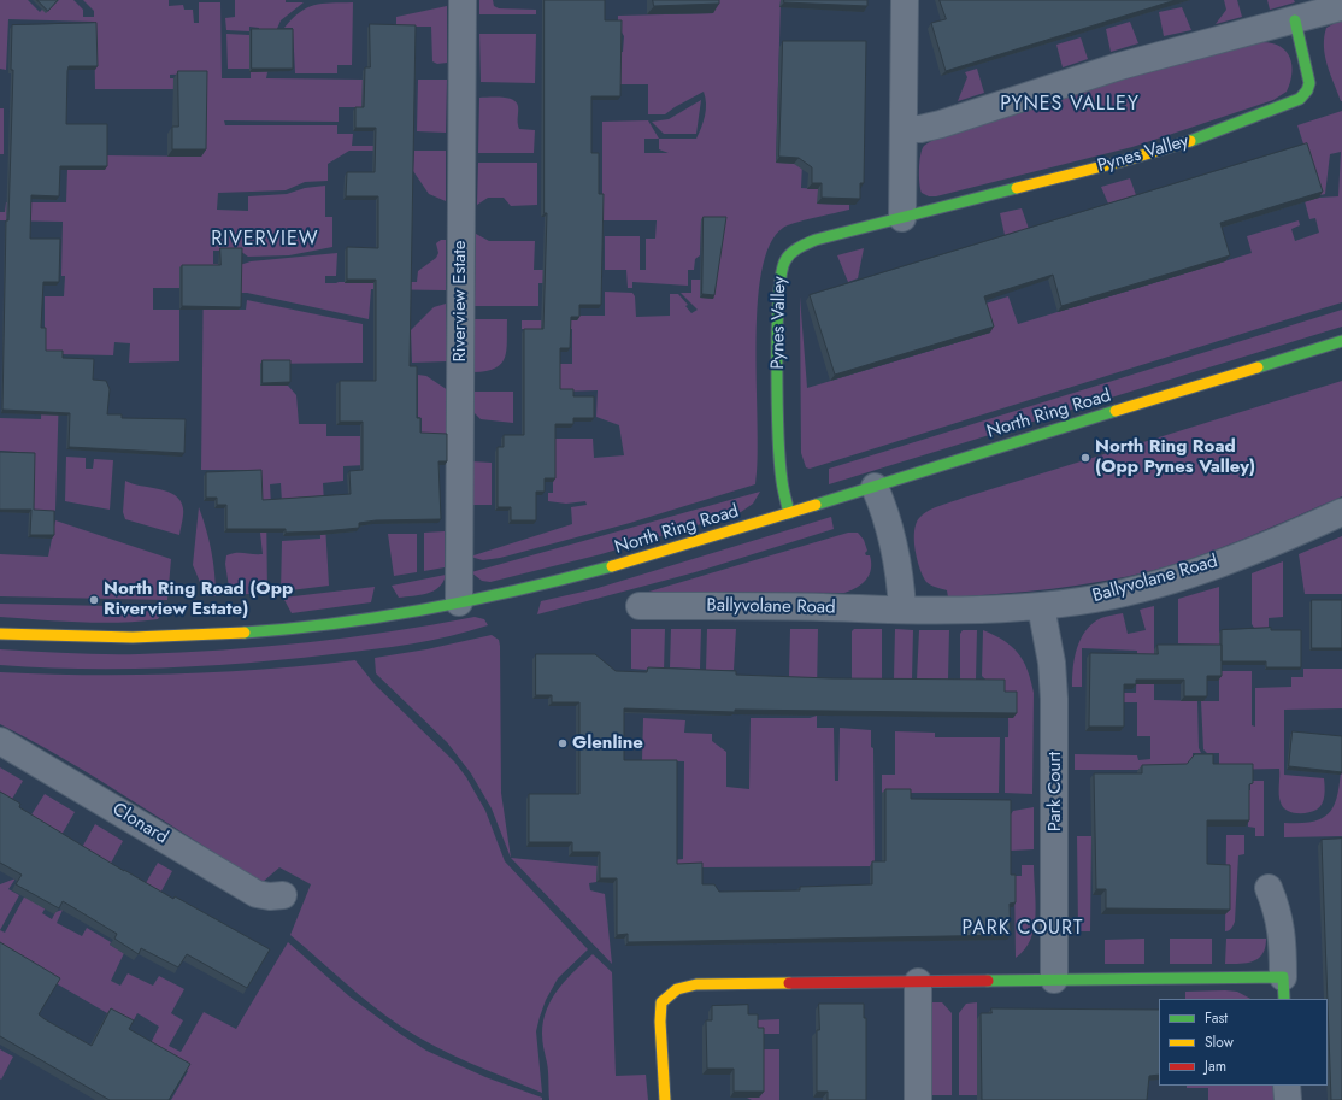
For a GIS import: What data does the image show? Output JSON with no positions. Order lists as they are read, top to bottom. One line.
{"streets":{"street":["Pynes Valley","Riverview Estate","North Ring Road","Ballyvolane Road","Park Court","Clonard"]},"crossings":[["Pynes Valley","North Ring Road"],["Riverview Estate","North Ring Road"],["Ballyvolane Road","Park Court"]],"districts":["PYNES VALLEY","RIVERVIEW","PARK COURT"],"places":["North Ring Road (Opp Pynes Valley)","North Ring Road (Opp Riverview Estate)","Glenline"],"legend":["Fast","Slow","Jam"]}
